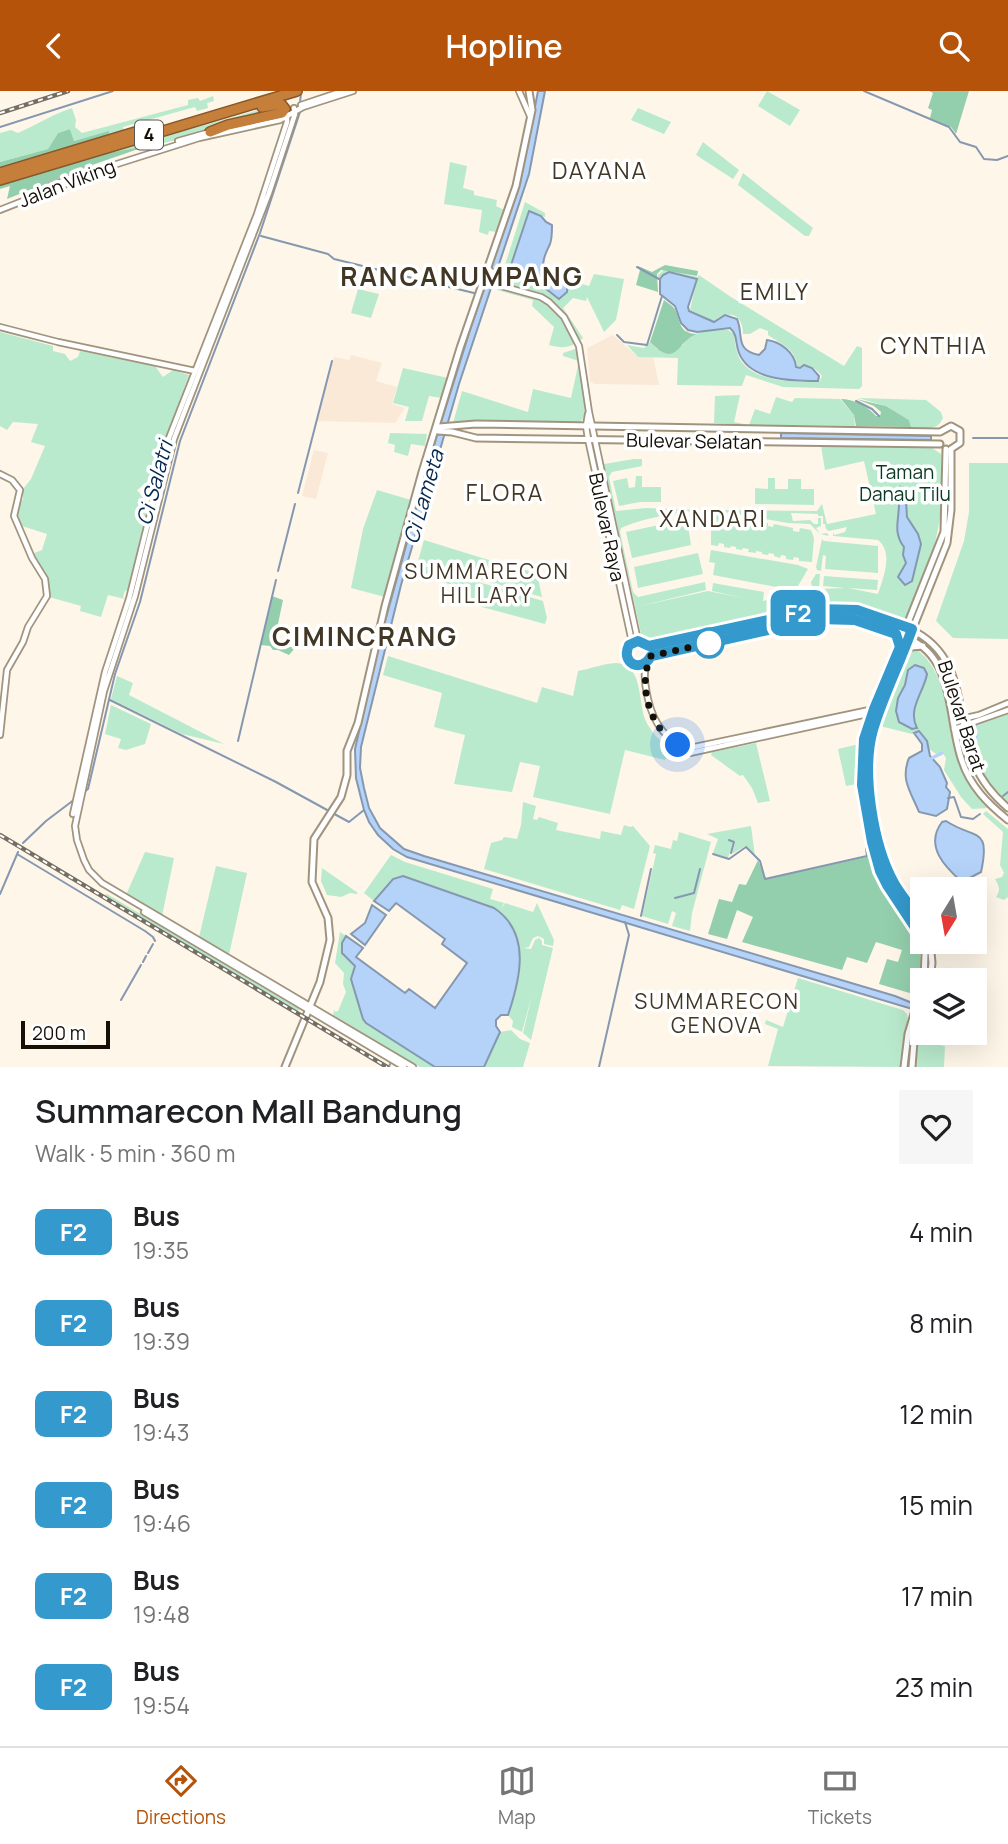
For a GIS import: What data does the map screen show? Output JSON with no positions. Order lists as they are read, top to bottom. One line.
{"streets":{"highway":["4"],"main road":["Bulevar Selatan","Bulevar Barat"],"street":["Jalan Viking","Bulevar Raya"]},"crossings":[["Bulevar Selatan","Bulevar Raya"]],"districts":["DAYANA","RANCANUMPANG","EMILY","CYNTHIA","FLORA","XANDARI","SUMMARECON HILLARY","CIMINCRANG","SUMMARECON GENOVA"],"water":["Ci Salatri","Ci Lameta"],"parks":["Taman Danau Tilu"],"lines":["bus line F2"],"scale_bar":"200 m","north":"bottom","page":{"header":"Hopline","on_map":"F2","scale":"200 m","heading":["Summarecon Mall Bandung","Walk · 5 min · 360 m"],"list":[{"mark":"F2","name":"Bus","note":"19:35","value":"4 min"},{"mark":"F2","name":"Bus","note":"19:39","value":"8 min"},{"mark":"F2","name":"Bus","note":"19:43","value":"12 min"},{"mark":"F2","name":"Bus","note":"19:46","value":"15 min"},{"mark":"F2","name":"Bus","note":"19:48","value":"17 min"},{"mark":"F2","name":"Bus","note":"19:54","value":"23 min"}],"tabs":["Directions","Map","Tickets"]}}
